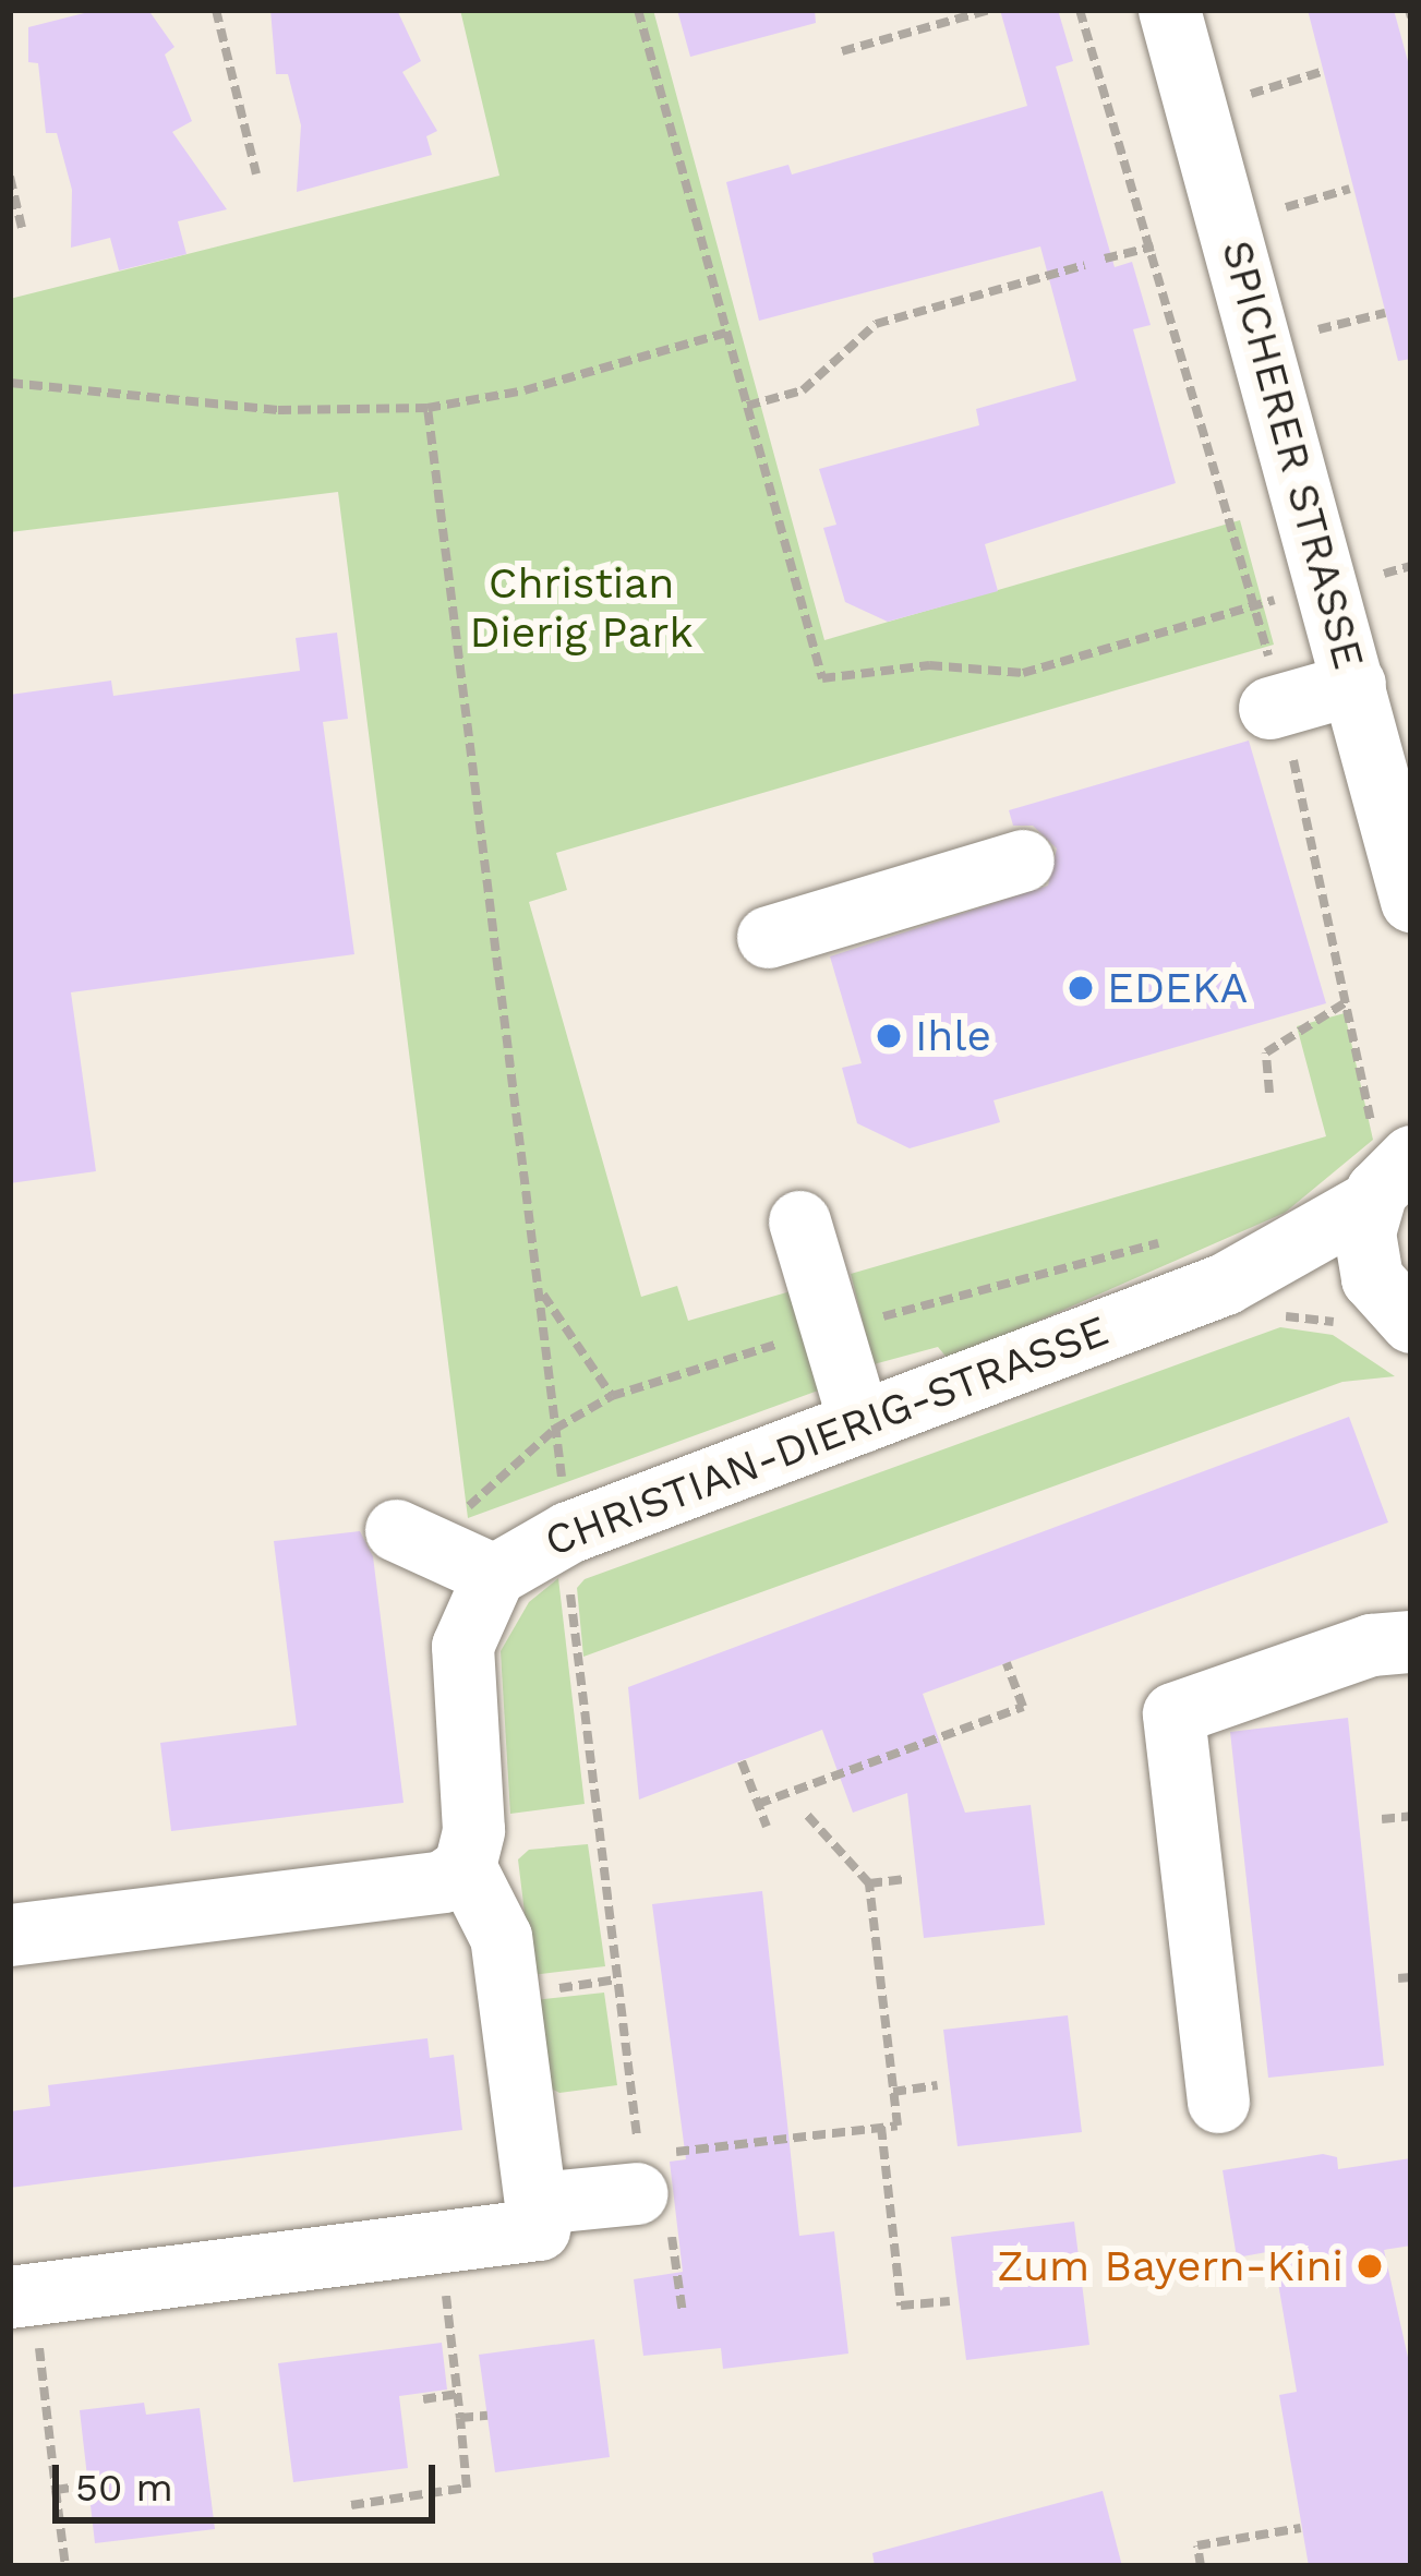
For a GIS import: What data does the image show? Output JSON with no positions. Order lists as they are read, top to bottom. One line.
{"streets":{"street":["SPICHERER STRASSE","CHRISTIAN-DIERIG-STRASSE"]},"parks":["Christian Dierig Park"],"places":["EDEKA","Ihle","Zum Bayern-Kini"],"scale_bar":"50 m"}
